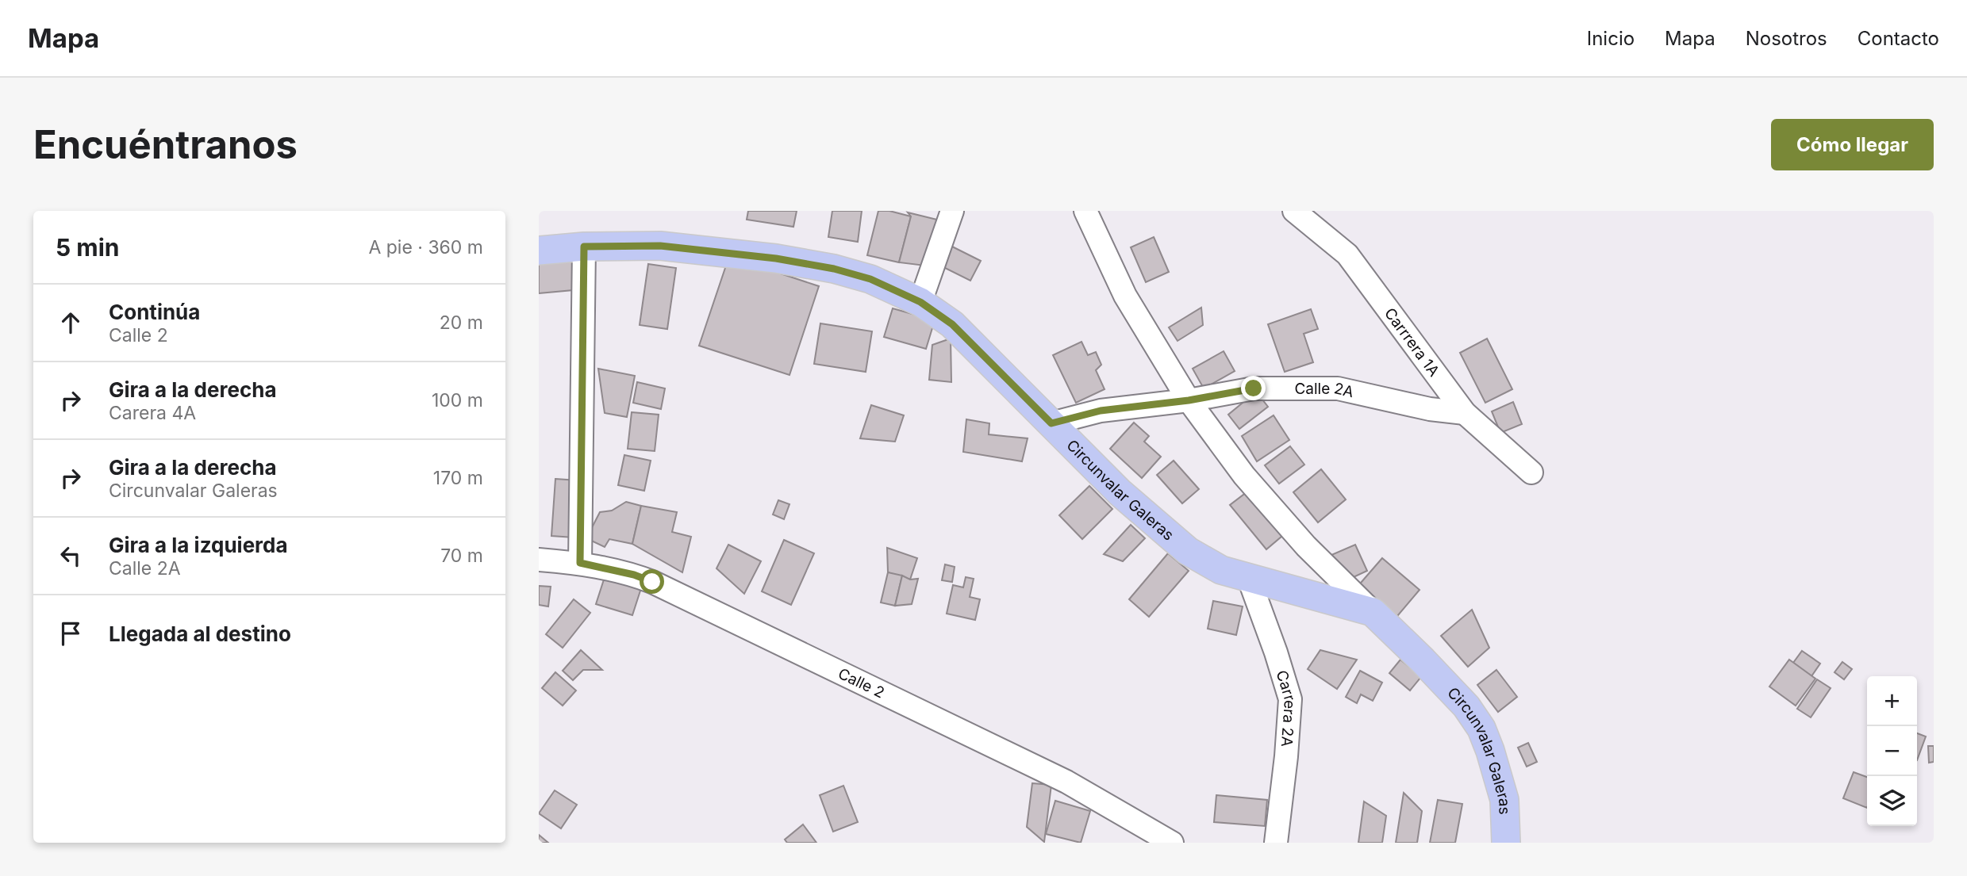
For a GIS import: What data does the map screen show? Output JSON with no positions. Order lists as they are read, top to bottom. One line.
{"streets":{"main road":["Circunvalar Galeras"],"street":["Carrrera 1A","Calle 2A","Calle 2","Carrera 2A"]},"crossings":[["Carrrera 1A","Calle 2A"],["Calle 2A","Circunvalar Galeras"],["Circunvalar Galeras","Carrera 2A"]],"page":{"header":"Mapa","nav":["Inicio","Mapa","Nosotros","Contacto"],"buttons":"Cómo llegar","title":"Encuéntranos","heading":["5 min","A pie · 360 m"],"list":[["Continúa","Calle 2","20 m"],["Gira a la derecha","Carera 4A","100 m"],["Gira a la derecha","Circunvalar Galeras","170 m"],["Gira a la izquierda","Calle 2A","70 m"],"Llegada al destino"],"map_buttons":["+","−"]}}
